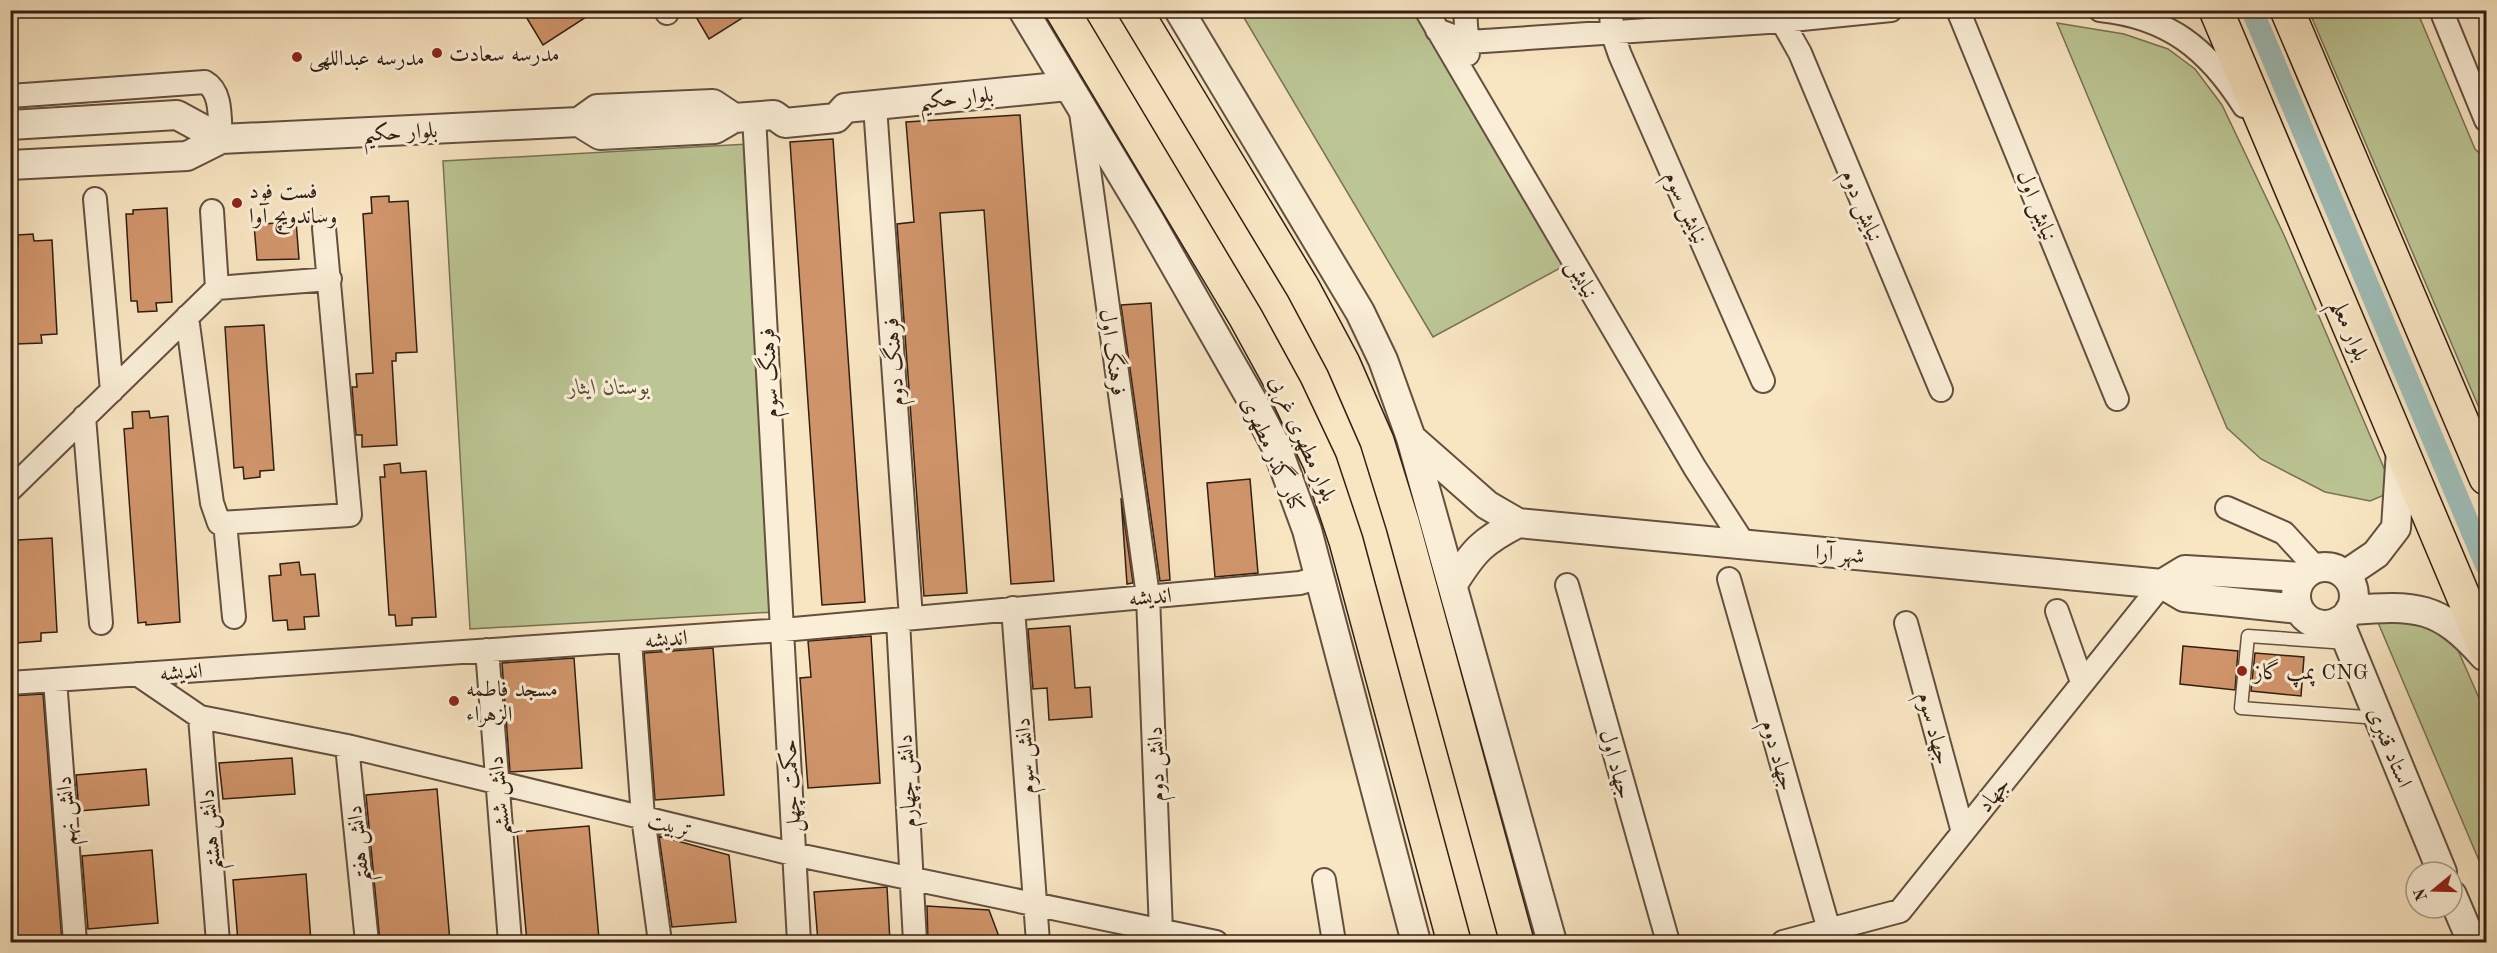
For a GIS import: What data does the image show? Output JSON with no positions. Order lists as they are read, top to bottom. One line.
{"streets":{"main road":["بلوار معلم","بلوار مطهری غربی"],"street":["بلوار حکیم","نیایش دوم","نیایش اول","نیایش سوم","نيايش","فرهنگ اول","فرهنگ دوم","فرهنگ سوم","کنار گذر مطهری","شهر آرا","اندیشه","جهاد سوم","استاد قنبری","جهاد دوم","دانش سوم","دانش دوم","جهاد اول","دانش چهارم","حکمت چهل","جهاد","دانش ششم","دانش نهم","تربیت","دانش هشتم","دانش هفتم"]},"crossings":[["بلوار حکیم","فرهنگ اول"],["بلوار حکیم","فرهنگ دوم"],["بلوار حکیم","فرهنگ سوم"],["بلوار حکیم","کنار گذر مطهری"],["نيايش","شهر آرا"],["فرهنگ اول","کنار گذر مطهری"],["فرهنگ اول","اندیشه"],["فرهنگ اول","دانش دوم"],["فرهنگ دوم","اندیشه"],["فرهنگ دوم","دانش چهارم"],["فرهنگ سوم","اندیشه"],["فرهنگ سوم","حکمت چهل"],["کنار گذر مطهری","اندیشه"],["شهر آرا","استاد قنبری"],["شهر آرا","جهاد"],["اندیشه","دانش سوم"],["اندیشه","دانش دوم"],["اندیشه","دانش چهارم"],["اندیشه","حکمت چهل"],["اندیشه","دانش ششم"],["اندیشه","دانش نهم"],["اندیشه","تربیت"],["جهاد سوم","جهاد"],["جهاد دوم","جهاد"],["دانش سوم","تربیت"],["دانش دوم","تربیت"],["دانش چهارم","تربیت"],["حکمت چهل","تربیت"],["دانش ششم","تربیت"],["تربیت","دانش هشتم"],["تربیت","دانش هفتم"]],"parks":["بوستان ایثار"],"places":["مدرسه سعادت","مدرسه عبداللهی","فست فود وساندویچ آوا","پمپ گاز CNG","مسجد فاطمه الزهراء"],"north":"left"}
